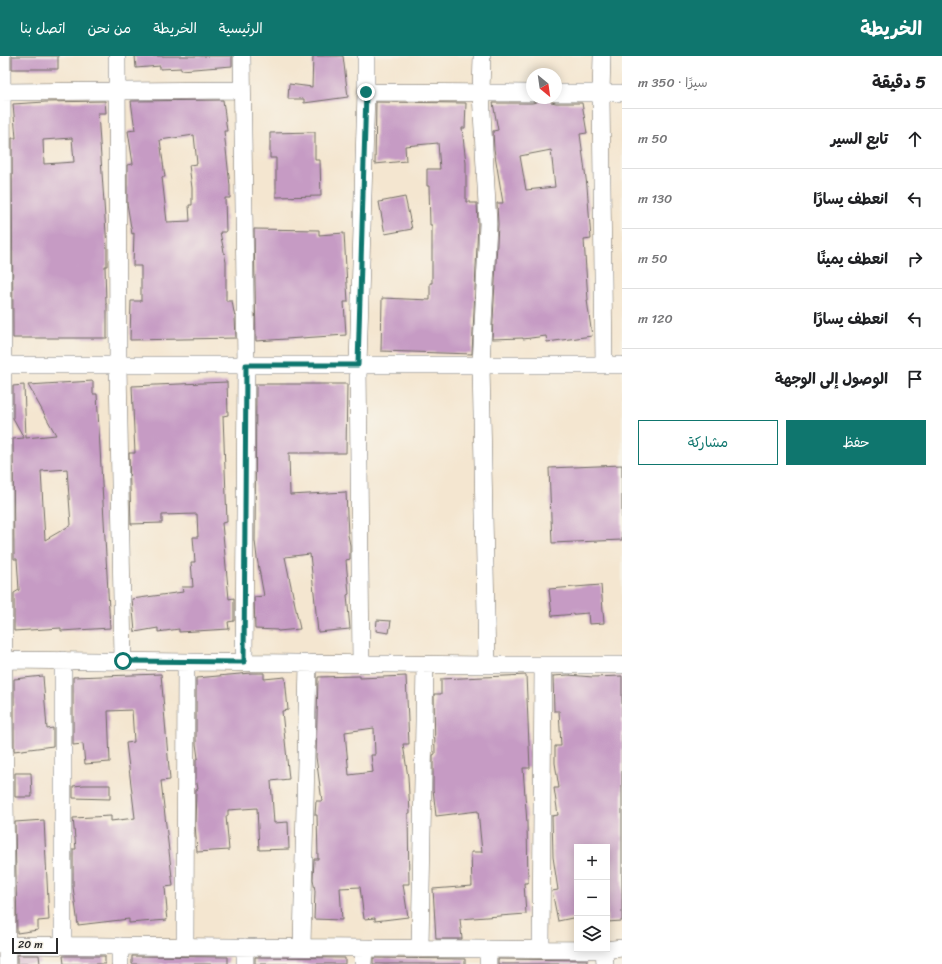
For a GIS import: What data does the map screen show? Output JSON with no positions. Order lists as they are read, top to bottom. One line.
{"scale_bar":"20 m","north":"bottom right","page":{"header":"الخريطة","nav":["الرئيسية","الخريطة","من نحن","اتصل بنا"],"heading":["5 دقيقة","سيرًا · 350 m"],"list":[["تابع السير","50 m"],["انعطف يسارًا","130 m"],["انعطف يمينًا","50 m"],["انعطف يسارًا","120 m"],"الوصول إلى الوجهة"],"buttons":["حفظ","مشاركة"],"map_buttons":["+","−"],"scale":"20 m"}}
